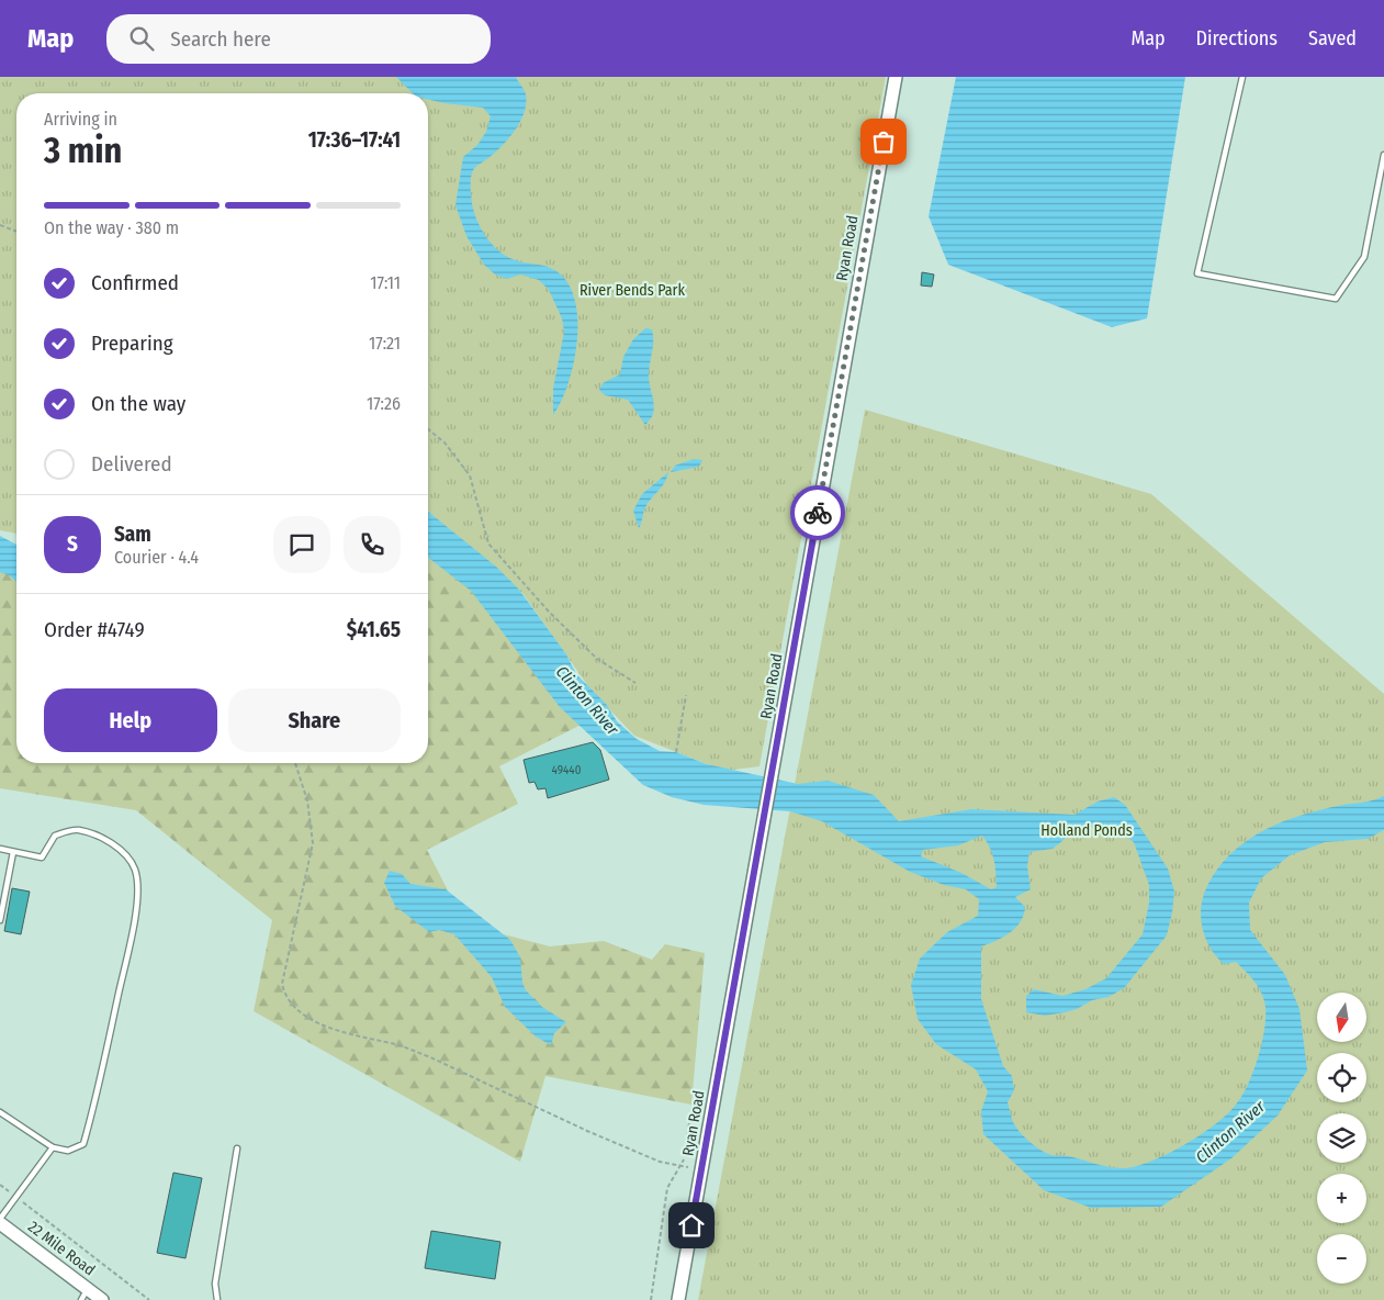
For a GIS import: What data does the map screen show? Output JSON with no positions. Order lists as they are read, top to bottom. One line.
{"streets":{"street":["Ryan Road","22 Mile Road"]},"water":["Clinton River"],"parks":["River Bends Park","Holland Ponds"],"house_numbers":["49440"],"north":"bottom","page":{"header":"Map","search":"Search here","nav":["Map","Directions","Saved"],"heading":["3 min","Arriving in","17:36–17:41"],"panel":["Sam","Courier · 4.4","Order #4749","$41.65"],"bar":"On the way · 380 m","list":[["Confirmed","17:11"],["Preparing","17:21"],["On the way","17:26"],"Delivered"],"round":"S","buttons":["Help","Share"],"map_buttons":["+","−"]}}
